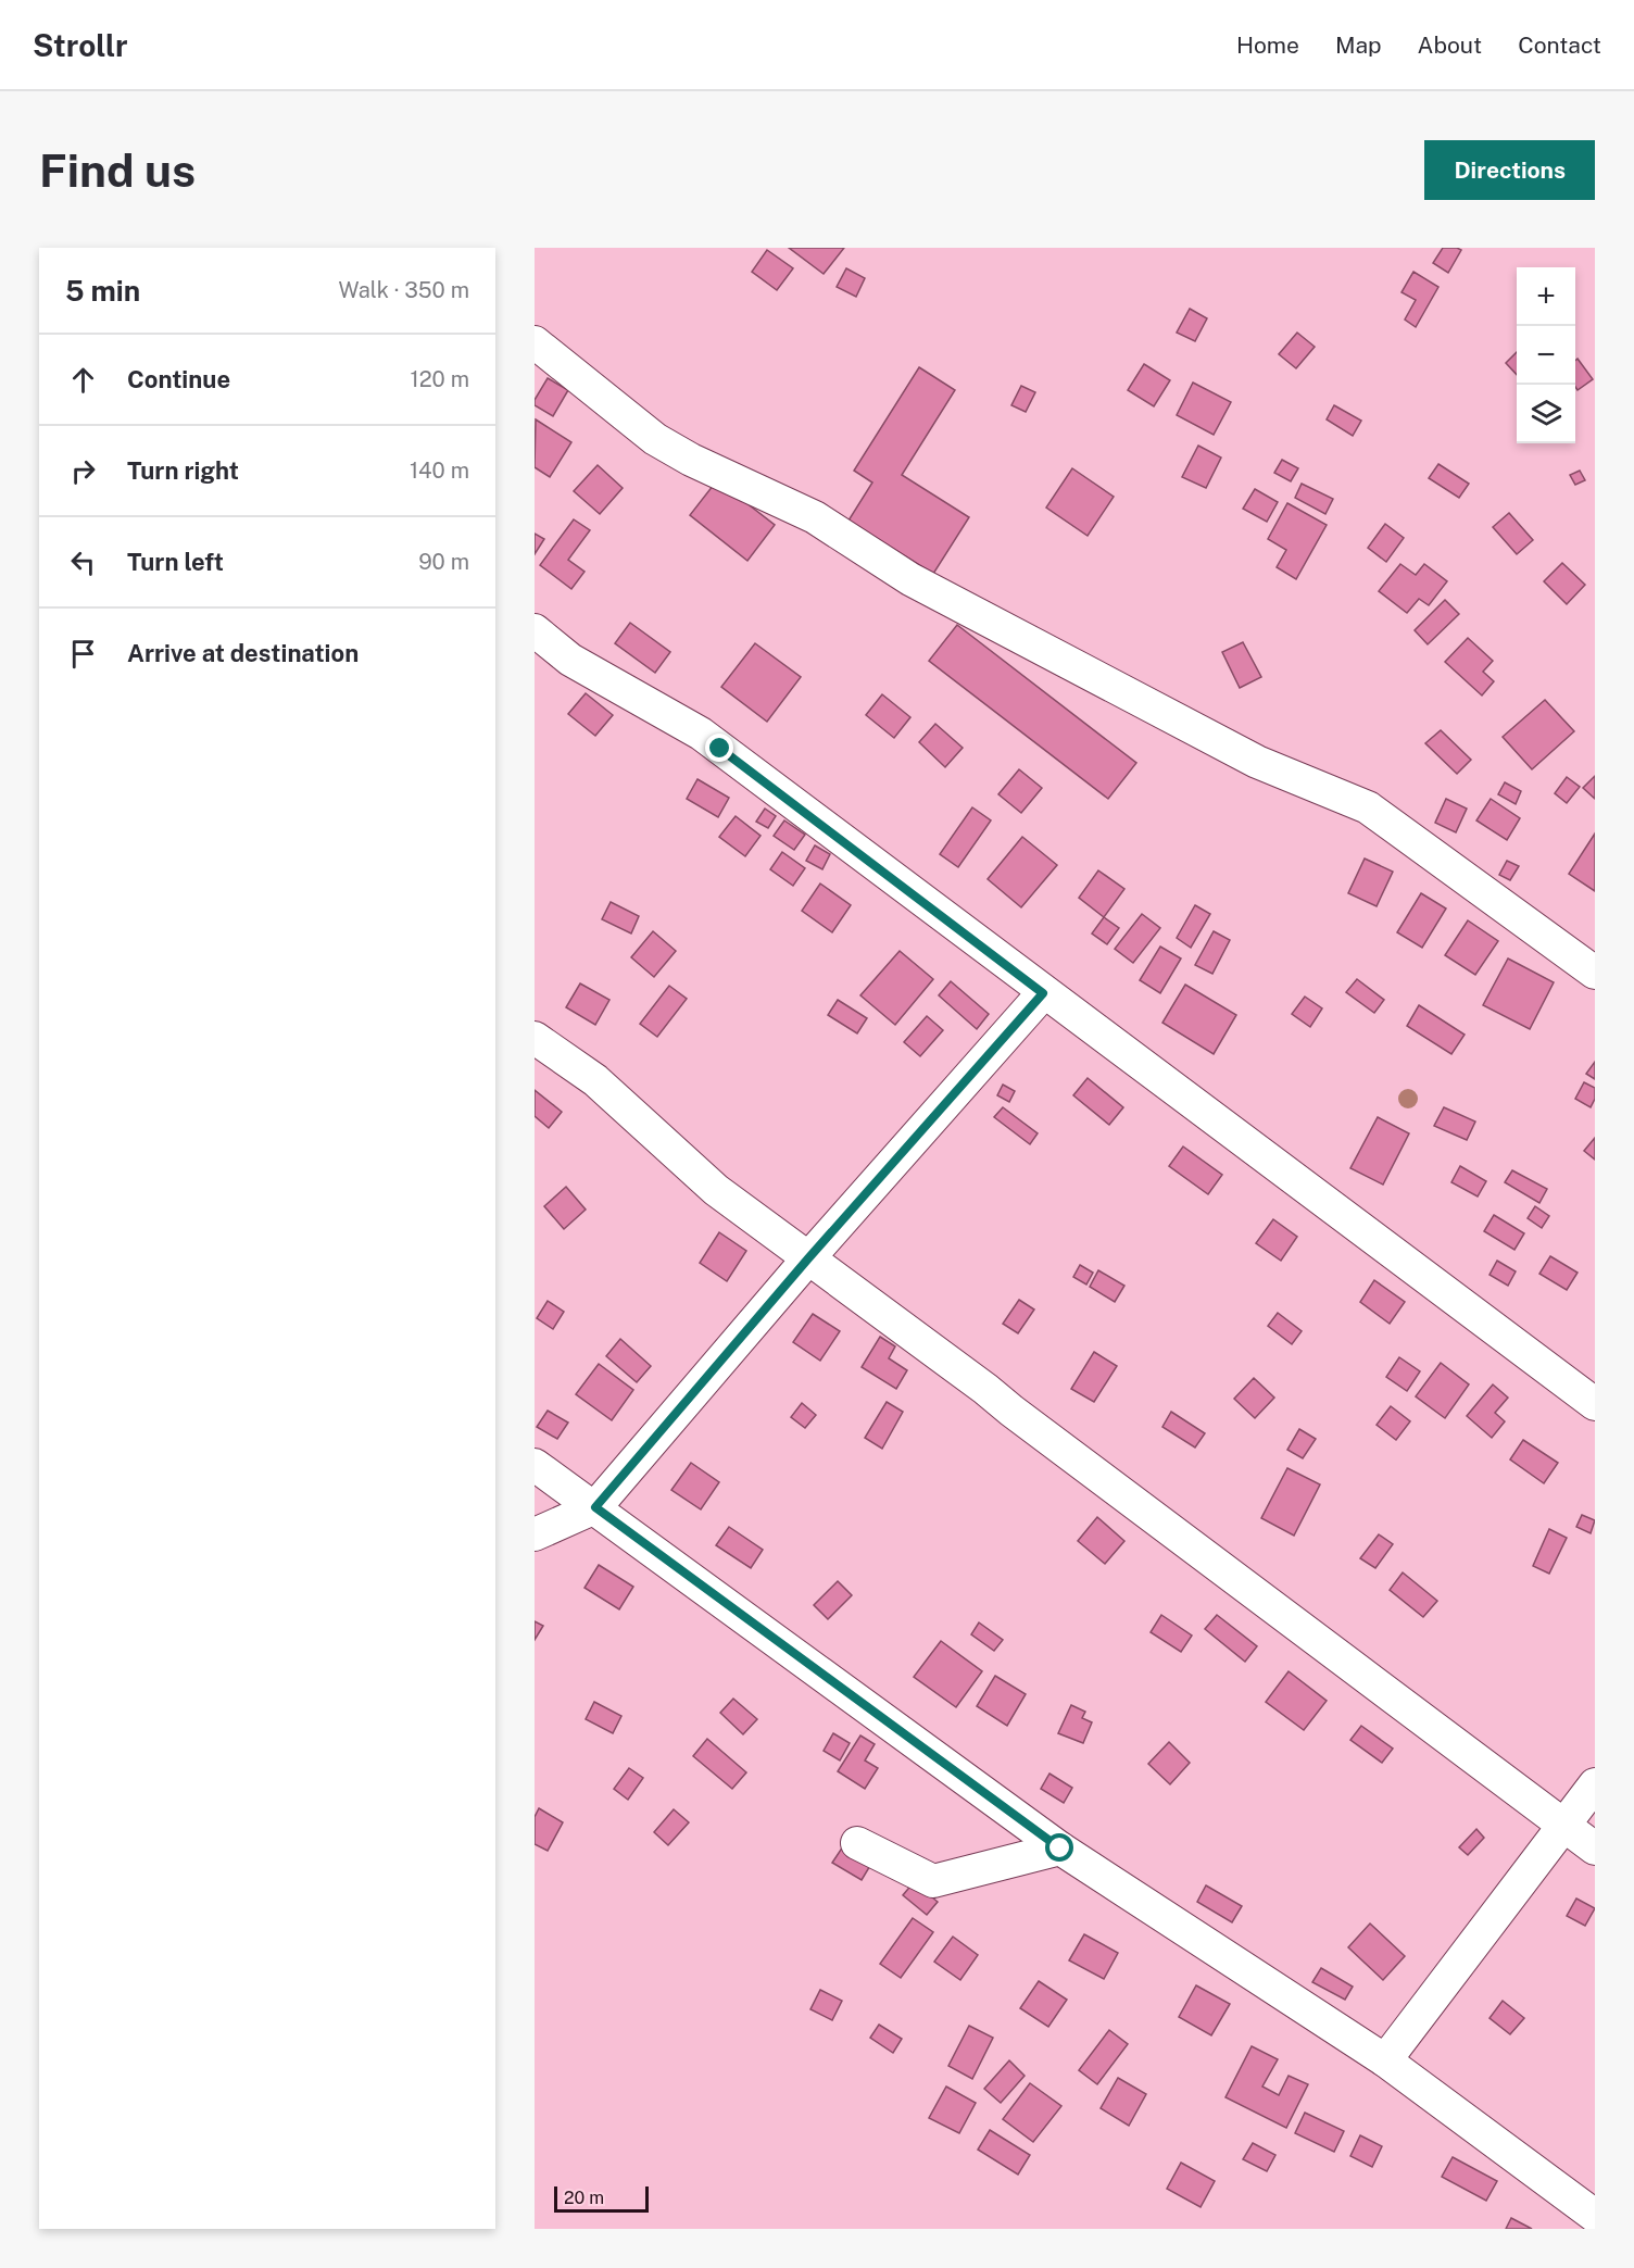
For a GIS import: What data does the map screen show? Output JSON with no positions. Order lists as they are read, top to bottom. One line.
{"scale_bar":"20 m","page":{"header":"Strollr","nav":["Home","Map","About","Contact"],"buttons":"Directions","title":"Find us","heading":["5 min","Walk · 350 m"],"map_buttons":["+","−"],"list":[["Continue","120 m"],["Turn right","140 m"],["Turn left","90 m"],"Arrive at destination"],"scale":"20 m"}}
